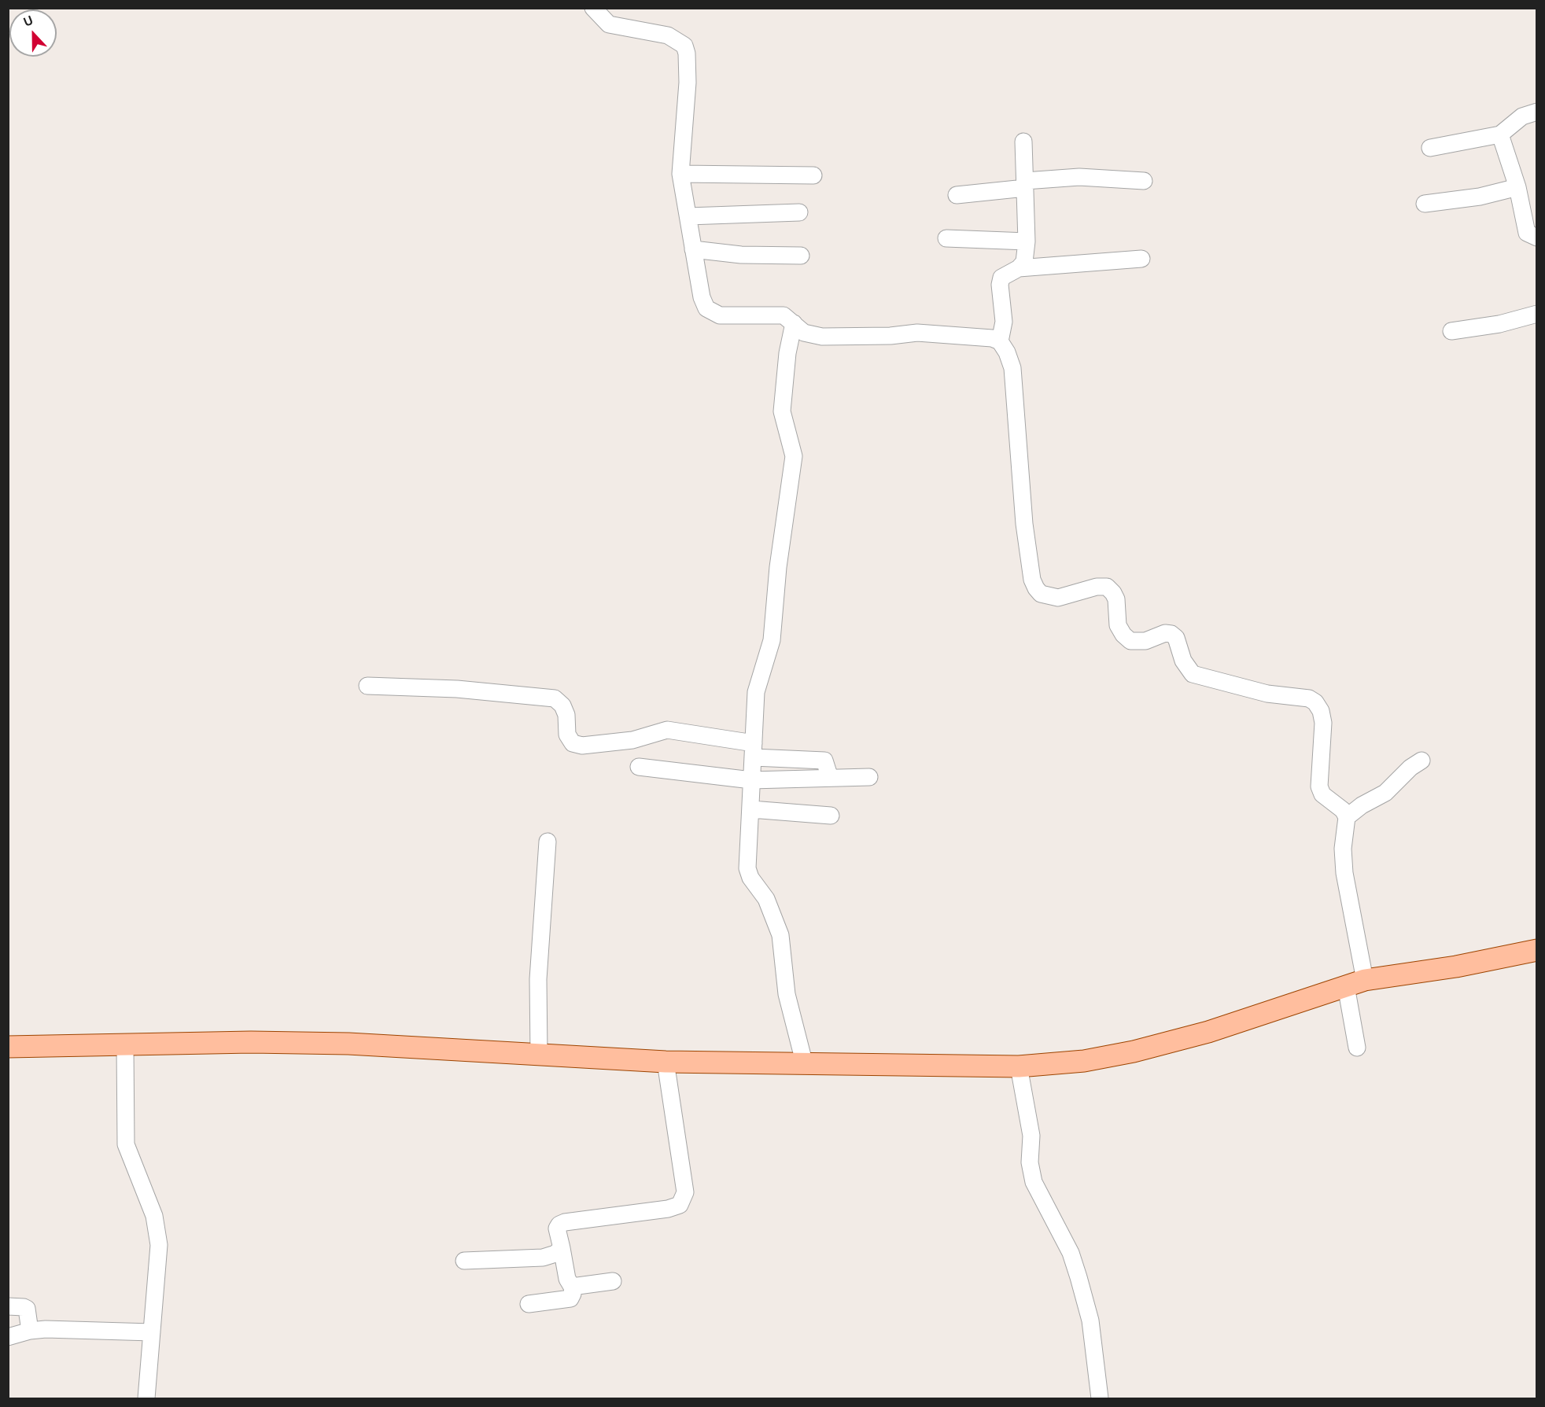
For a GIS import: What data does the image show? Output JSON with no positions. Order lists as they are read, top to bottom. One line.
{"north":"top"}
